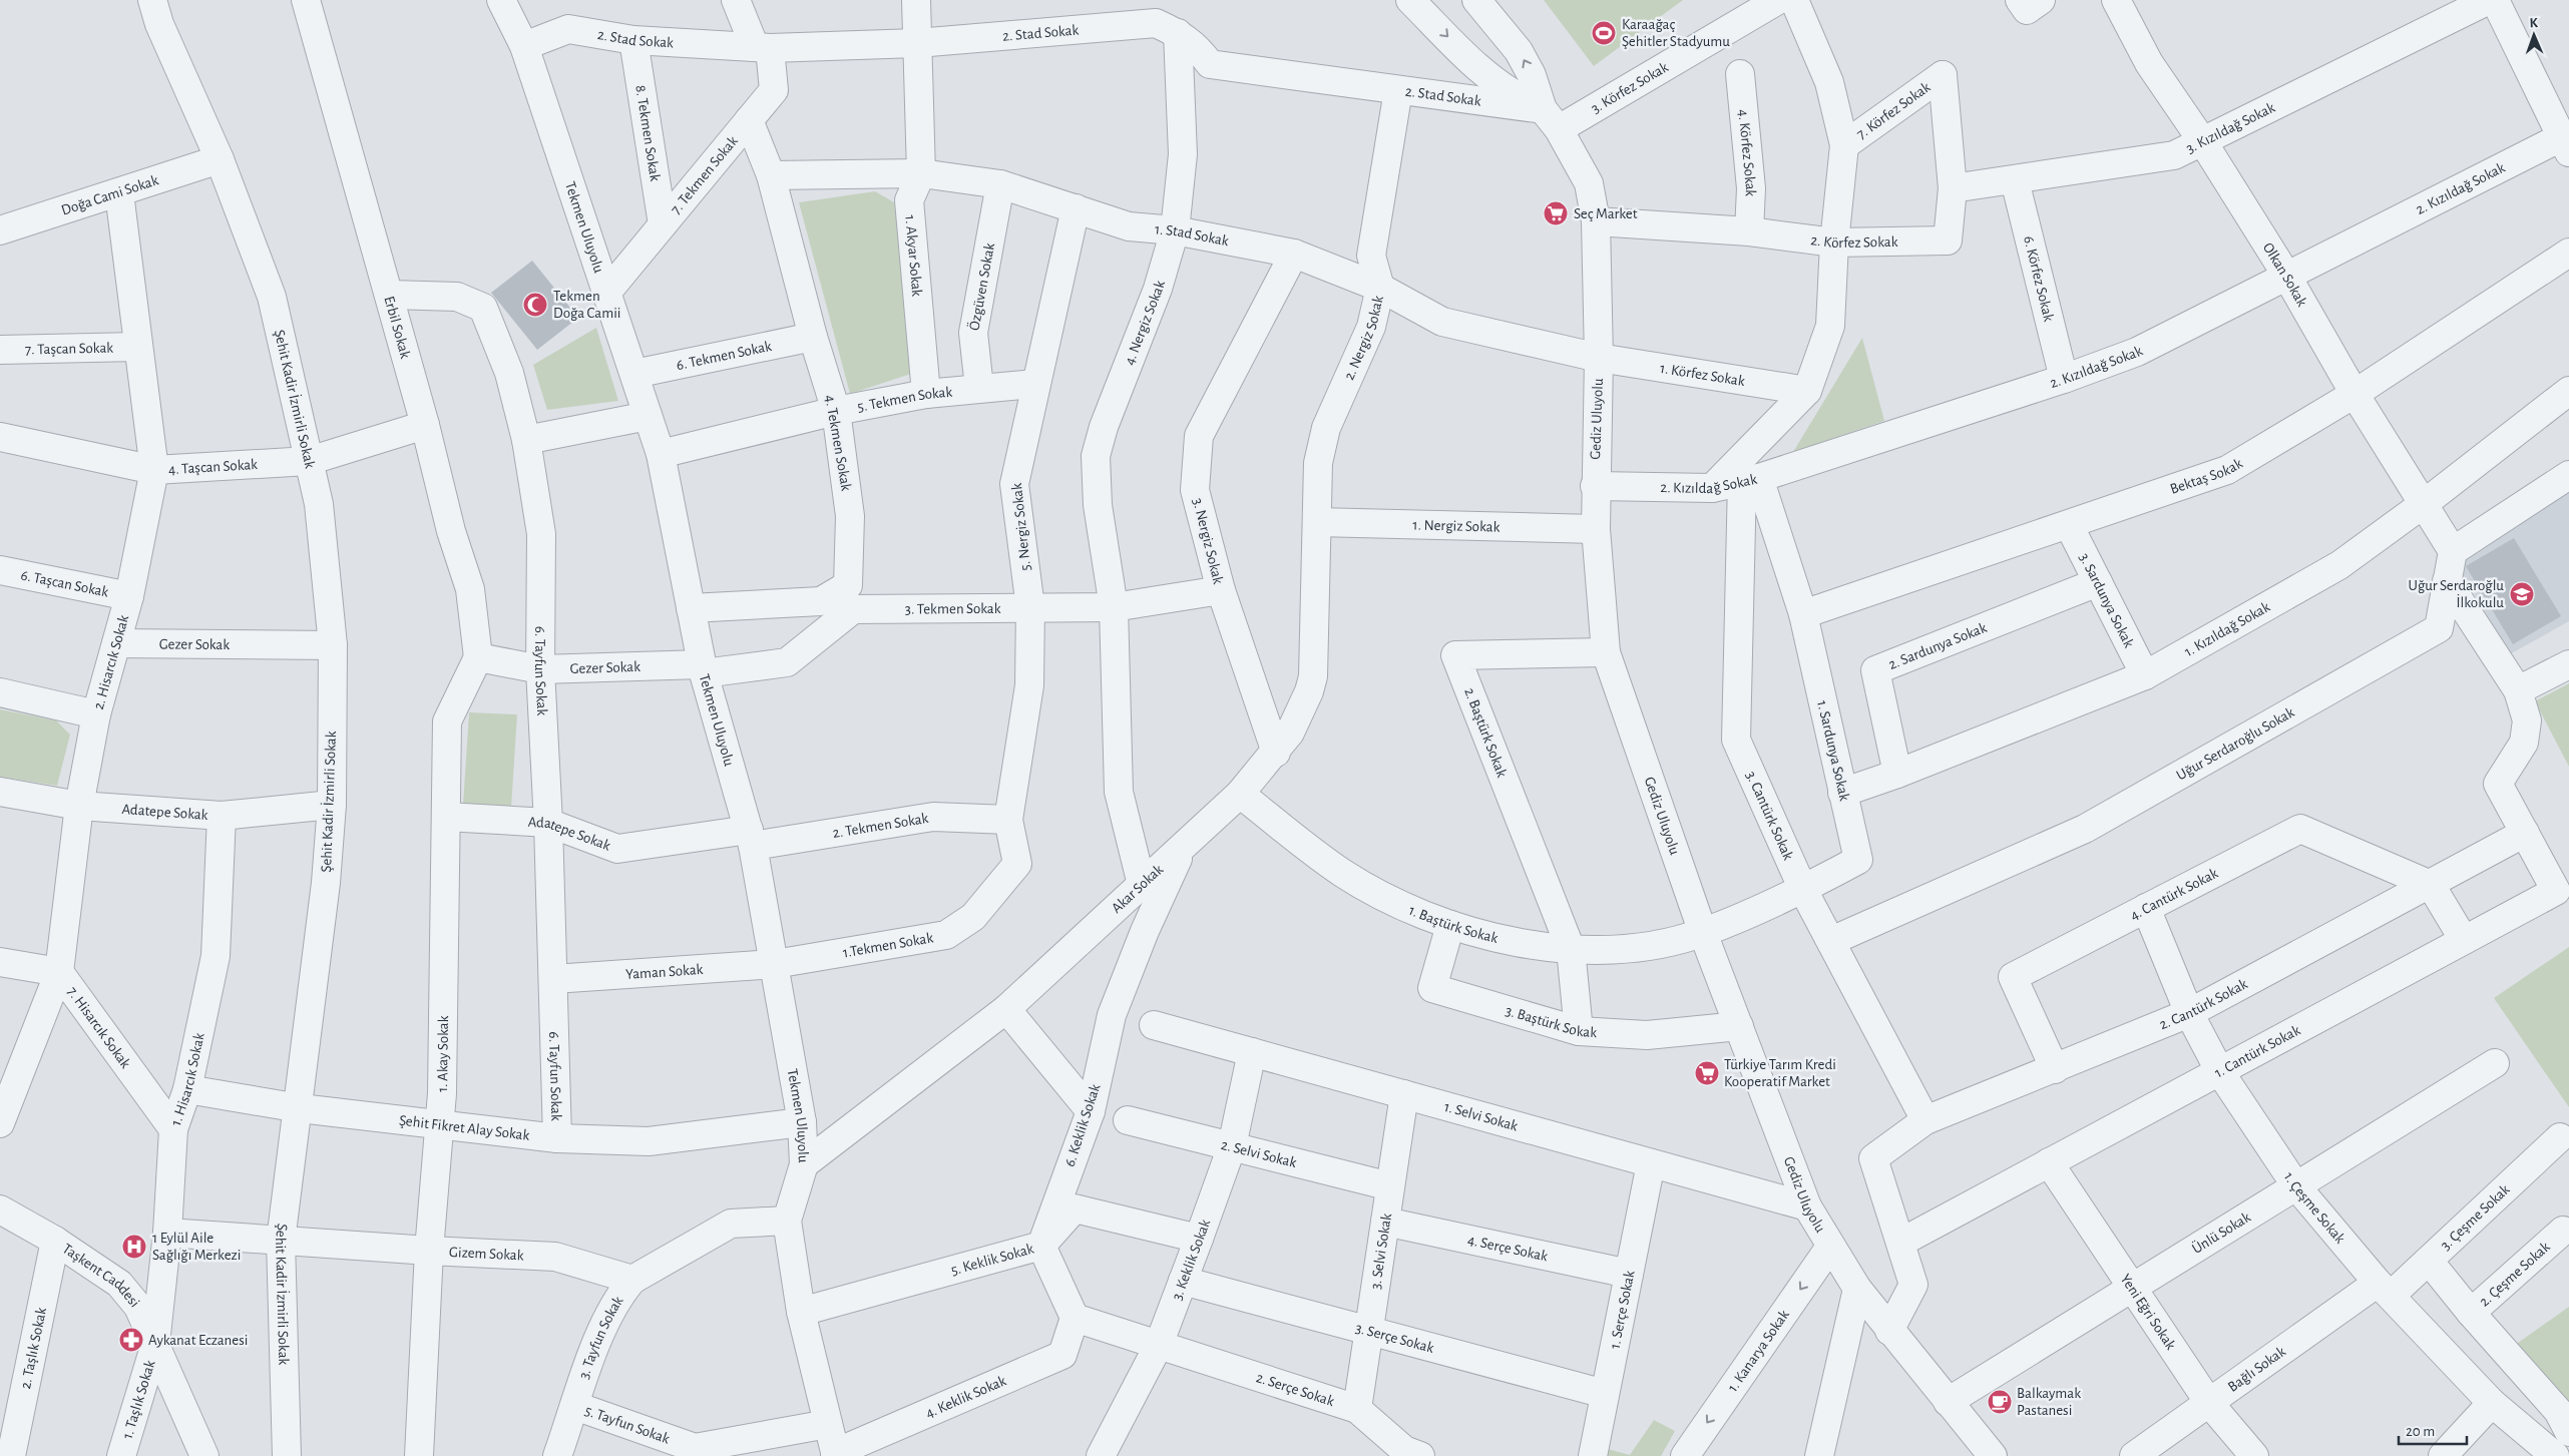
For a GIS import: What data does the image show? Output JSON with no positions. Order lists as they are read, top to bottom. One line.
{"streets":{"street":["2. Stad Sokak","3. Körfez Sokak","7. Körfez Sokak","3. Kızıldağ Sokak","8. Tekmen Sokak","4. Körfez Sokak","7. Tekmen Sokak","2. Kızıldağ Sokak","Doğa Cami Sokak","Tekmen Uluyolu","1. Stad Sokak","2. Körfez Sokak","1. Akyar Sokak","Olkan Sokak","6. Körfez Sokak","Özgüven Sokak","4. Nergiz Sokak","Erbil Sokak","2. Nergiz Sokak","7. Taşcan Sokak","6. Tekmen Sokak","1. Körfez Sokak","Şehit Kadir İzmirli Sokak","5. Tekmen Sokak","Gediz Uluyolu","4. Tekmen Sokak","4. Taşcan Sokak","Bektaş Sokak","1. Nergiz Sokak","5. Nergiz Sokak","3. Nergiz Sokak","6. Taşcan Sokak","3. Sardunya Sokak","3. Tekmen Sokak","1. Kızıldağ Sokak","Gezer Sokak","2. Sardunya Sokak","2. Hisarcık Sokak","6. Tayfun Sokak","2. Baştürk Sokak","Uğur Serdaroğlu Sokak","1. Sardunya Sokak","Adatepe Sokak","3. Cantürk Sokak","2. Tekmen Sokak","Akar Sokak","4. Cantürk Sokak","1. Baştürk Sokak","1.Tekmen Sokak","Yaman Sokak","2. Cantürk Sokak","3. Baştürk Sokak","7. Hisarcık Sokak","1. Cantürk Sokak","1. Akay Sokak","1. Hisarcık Sokak","1. Selvi Sokak","6. Keklik Sokak","Şehit Fikret Alay Sokak","2. Selvi Sokak","1. Çeşme Sokak","3. Çeşme Sokak","Ünlü Sokak","4. Serçe Sokak","3. Selvi Sokak","Gizem Sokak","5. Keklik Sokak","3. Keklik Sokak","2. Çeşme Sokak","Taşkent Caddesi","1. Serçe Sokak","Yeni Eğri Sokak","3. Tayfun Sokak","3. Serçe Sokak","2. Taşlık Sokak","1. Kanarya Sokak","Bağlı Sokak","2. Serçe Sokak","4. Keklik Sokak","1. Taşlık Sokak","5. Tayfun Sokak"]},"crossings":[["2. Stad Sokak","3. Körfez Sokak"],["2. Stad Sokak","8. Tekmen Sokak"],["2. Stad Sokak","7. Tekmen Sokak"],["2. Stad Sokak","Tekmen Uluyolu"],["2. Stad Sokak","1. Akyar Sokak"],["2. Stad Sokak","4. Nergiz Sokak"],["2. Stad Sokak","2. Nergiz Sokak"],["2. Stad Sokak","Gediz Uluyolu"],["3. Körfez Sokak","Gediz Uluyolu"],["7. Körfez Sokak","2. Körfez Sokak"],["3. Kızıldağ Sokak","2. Körfez Sokak"],["3. Kızıldağ Sokak","Olkan Sokak"],["3. Kızıldağ Sokak","6. Körfez Sokak"],["8. Tekmen Sokak","7. Tekmen Sokak"],["4. Körfez Sokak","2. Körfez Sokak"],["7. Tekmen Sokak","Tekmen Uluyolu"],["7. Tekmen Sokak","4. Tekmen Sokak"],["2. Kızıldağ Sokak","Olkan Sokak"],["2. Kızıldağ Sokak","6. Körfez Sokak"],["2. Kızıldağ Sokak","Gediz Uluyolu"],["2. Kızıldağ Sokak","1. Sardunya Sokak"],["2. Kızıldağ Sokak","3. Cantürk Sokak"],["Doğa Cami Sokak","Şehit Kadir İzmirli Sokak"],["Doğa Cami Sokak","2. Hisarcık Sokak"],["Tekmen Uluyolu","6. Tekmen Sokak"],["Tekmen Uluyolu","5. Tekmen Sokak"],["Tekmen Uluyolu","4. Tekmen Sokak"],["Tekmen Uluyolu","3. Tekmen Sokak"],["Tekmen Uluyolu","Gezer Sokak"],["Tekmen Uluyolu","Adatepe Sokak"],["Tekmen Uluyolu","2. Tekmen Sokak"],["Tekmen Uluyolu","Akar Sokak"],["Tekmen Uluyolu","1.Tekmen Sokak"],["Tekmen Uluyolu","Yaman Sokak"],["Tekmen Uluyolu","Şehit Fikret Alay Sokak"],["Tekmen Uluyolu","5. Keklik Sokak"],["Tekmen Uluyolu","4. Keklik Sokak"],["Tekmen Uluyolu","5. Tayfun Sokak"],["1. Stad Sokak","1. Akyar Sokak"],["1. Stad Sokak","Özgüven Sokak"],["1. Stad Sokak","4. Nergiz Sokak"],["1. Stad Sokak","2. Nergiz Sokak"],["1. Stad Sokak","1. Körfez Sokak"],["1. Stad Sokak","Gediz Uluyolu"],["1. Stad Sokak","4. Tekmen Sokak"],["1. Stad Sokak","5. Nergiz Sokak"],["1. Stad Sokak","3. Nergiz Sokak"],["2. Körfez Sokak","Gediz Uluyolu"],["1. Akyar Sokak","5. Tekmen Sokak"],["Olkan Sokak","Bektaş Sokak"],["Olkan Sokak","1. Kızıldağ Sokak"],["Olkan Sokak","Uğur Serdaroğlu Sokak"],["Özgüven Sokak","5. Tekmen Sokak"],["4. Nergiz Sokak","3. Tekmen Sokak"],["4. Nergiz Sokak","Akar Sokak"],["Erbil Sokak","4. Taşcan Sokak"],["Erbil Sokak","Gezer Sokak"],["Erbil Sokak","6. Tayfun Sokak"],["Erbil Sokak","1. Akay Sokak"],["2. Nergiz Sokak","1. Nergiz Sokak"],["2. Nergiz Sokak","Akar Sokak"],["7. Taşcan Sokak","2. Hisarcık Sokak"],["6. Tekmen Sokak","4. Tekmen Sokak"],["1. Körfez Sokak","Gediz Uluyolu"],["Şehit Kadir İzmirli Sokak","4. Taşcan Sokak"],["Şehit Kadir İzmirli Sokak","Gezer Sokak"],["Şehit Kadir İzmirli Sokak","Adatepe Sokak"],["Şehit Kadir İzmirli Sokak","Şehit Fikret Alay Sokak"],["Şehit Kadir İzmirli Sokak","Gizem Sokak"],["5. Tekmen Sokak","4. Tekmen Sokak"],["5. Tekmen Sokak","5. Nergiz Sokak"],["Gediz Uluyolu","1. Nergiz Sokak"],["Gediz Uluyolu","2. Baştürk Sokak"],["Gediz Uluyolu","1. Sardunya Sokak"],["Gediz Uluyolu","1. Baştürk Sokak"],["Gediz Uluyolu","3. Baştürk Sokak"],["Gediz Uluyolu","1. Selvi Sokak"],["Gediz Uluyolu","Ünlü Sokak"],["Gediz Uluyolu","1. Kanarya Sokak"],["4. Taşcan Sokak","2. Hisarcık Sokak"],["Bektaş Sokak","3. Sardunya Sokak"],["Bektaş Sokak","1. Sardunya Sokak"],["1. Nergiz Sokak","Akar Sokak"],["5. Nergiz Sokak","3. Tekmen Sokak"],["5. Nergiz Sokak","2. Tekmen Sokak"],["5. Nergiz Sokak","1.Tekmen Sokak"],["3. Nergiz Sokak","3. Tekmen Sokak"],["3. Nergiz Sokak","Akar Sokak"],["6. Taşcan Sokak","2. Hisarcık Sokak"],["3. Sardunya Sokak","1. Kızıldağ Sokak"],["3. Sardunya Sokak","2. Sardunya Sokak"],["3. Tekmen Sokak","Gezer Sokak"],["1. Kızıldağ Sokak","2. Sardunya Sokak"],["1. Kızıldağ Sokak","1. Sardunya Sokak"],["Gezer Sokak","2. Hisarcık Sokak"],["Gezer Sokak","6. Tayfun Sokak"],["Gezer Sokak","1. Akay Sokak"],["2. Hisarcık Sokak","Adatepe Sokak"],["2. Hisarcık Sokak","7. Hisarcık Sokak"],["6. Tayfun Sokak","Adatepe Sokak"],["6. Tayfun Sokak","Yaman Sokak"],["6. Tayfun Sokak","Şehit Fikret Alay Sokak"],["2. Baştürk Sokak","1. Baştürk Sokak"],["Uğur Serdaroğlu Sokak","3. Cantürk Sokak"],["1. Sardunya Sokak","3. Cantürk Sokak"],["1. Sardunya Sokak","1. Baştürk Sokak"],["Adatepe Sokak","2. Tekmen Sokak"],["Adatepe Sokak","1. Akay Sokak"],["Adatepe Sokak","1. Hisarcık Sokak"],["3. Cantürk Sokak","2. Cantürk Sokak"],["2. Tekmen Sokak","1.Tekmen Sokak"],["Akar Sokak","1. Baştürk Sokak"],["Akar Sokak","6. Keklik Sokak"],["4. Cantürk Sokak","2. Cantürk Sokak"],["4. Cantürk Sokak","1. Çeşme Sokak"],["1. Baştürk Sokak","3. Baştürk Sokak"],["1.Tekmen Sokak","Yaman Sokak"],["2. Cantürk Sokak","1. Cantürk Sokak"],["2. Cantürk Sokak","1. Çeşme Sokak"],["7. Hisarcık Sokak","1. Hisarcık Sokak"],["1. Cantürk Sokak","1. Çeşme Sokak"],["1. Cantürk Sokak","Yeni Eğri Sokak"],["1. Akay Sokak","Şehit Fikret Alay Sokak"],["1. Akay Sokak","Gizem Sokak"],["1. Hisarcık Sokak","Şehit Fikret Alay Sokak"],["1. Hisarcık Sokak","Gizem Sokak"],["1. Hisarcık Sokak","Taşkent Caddesi"],["1. Hisarcık Sokak","1. Taşlık Sokak"],["1. Selvi Sokak","3. Selvi Sokak"],["1. Selvi Sokak","3. Keklik Sokak"],["1. Selvi Sokak","1. Serçe Sokak"],["6. Keklik Sokak","5. Keklik Sokak"],["2. Selvi Sokak","3. Selvi Sokak"],["2. Selvi Sokak","3. Keklik Sokak"],["1. Çeşme Sokak","3. Çeşme Sokak"],["1. Çeşme Sokak","Ünlü Sokak"],["1. Çeşme Sokak","Bağlı Sokak"],["3. Çeşme Sokak","2. Çeşme Sokak"],["3. Çeşme Sokak","Bağlı Sokak"],["Ünlü Sokak","Yeni Eğri Sokak"],["4. Serçe Sokak","3. Selvi Sokak"],["4. Serçe Sokak","1. Serçe Sokak"],["3. Selvi Sokak","3. Serçe Sokak"],["3. Selvi Sokak","2. Serçe Sokak"],["Gizem Sokak","3. Tayfun Sokak"],["5. Keklik Sokak","3. Keklik Sokak"],["3. Keklik Sokak","3. Serçe Sokak"],["3. Keklik Sokak","2. Serçe Sokak"],["Taşkent Caddesi","2. Taşlık Sokak"],["Taşkent Caddesi","1. Taşlık Sokak"],["1. Serçe Sokak","3. Serçe Sokak"],["Yeni Eğri Sokak","Bağlı Sokak"],["3. Tayfun Sokak","5. Tayfun Sokak"]],"places":{"sports":["Karaağaç Şehitler Stadyumu"],"supermarket":["Seç Market","Türkiye Tarım Kredi Kooperatif Market"],"mosque":["Tekmen Doğa Camii"],"school or university":["Uğur Serdaroğlu İlkokulu"],"hospital":["1 Eylül Aile Sağlığı Merkezi"],"pharmacy":["Aykanat Eczanesi"],"cafe":["Balkaymak Pastanesi"]},"scale_bar":"20 m","north":"top"}
